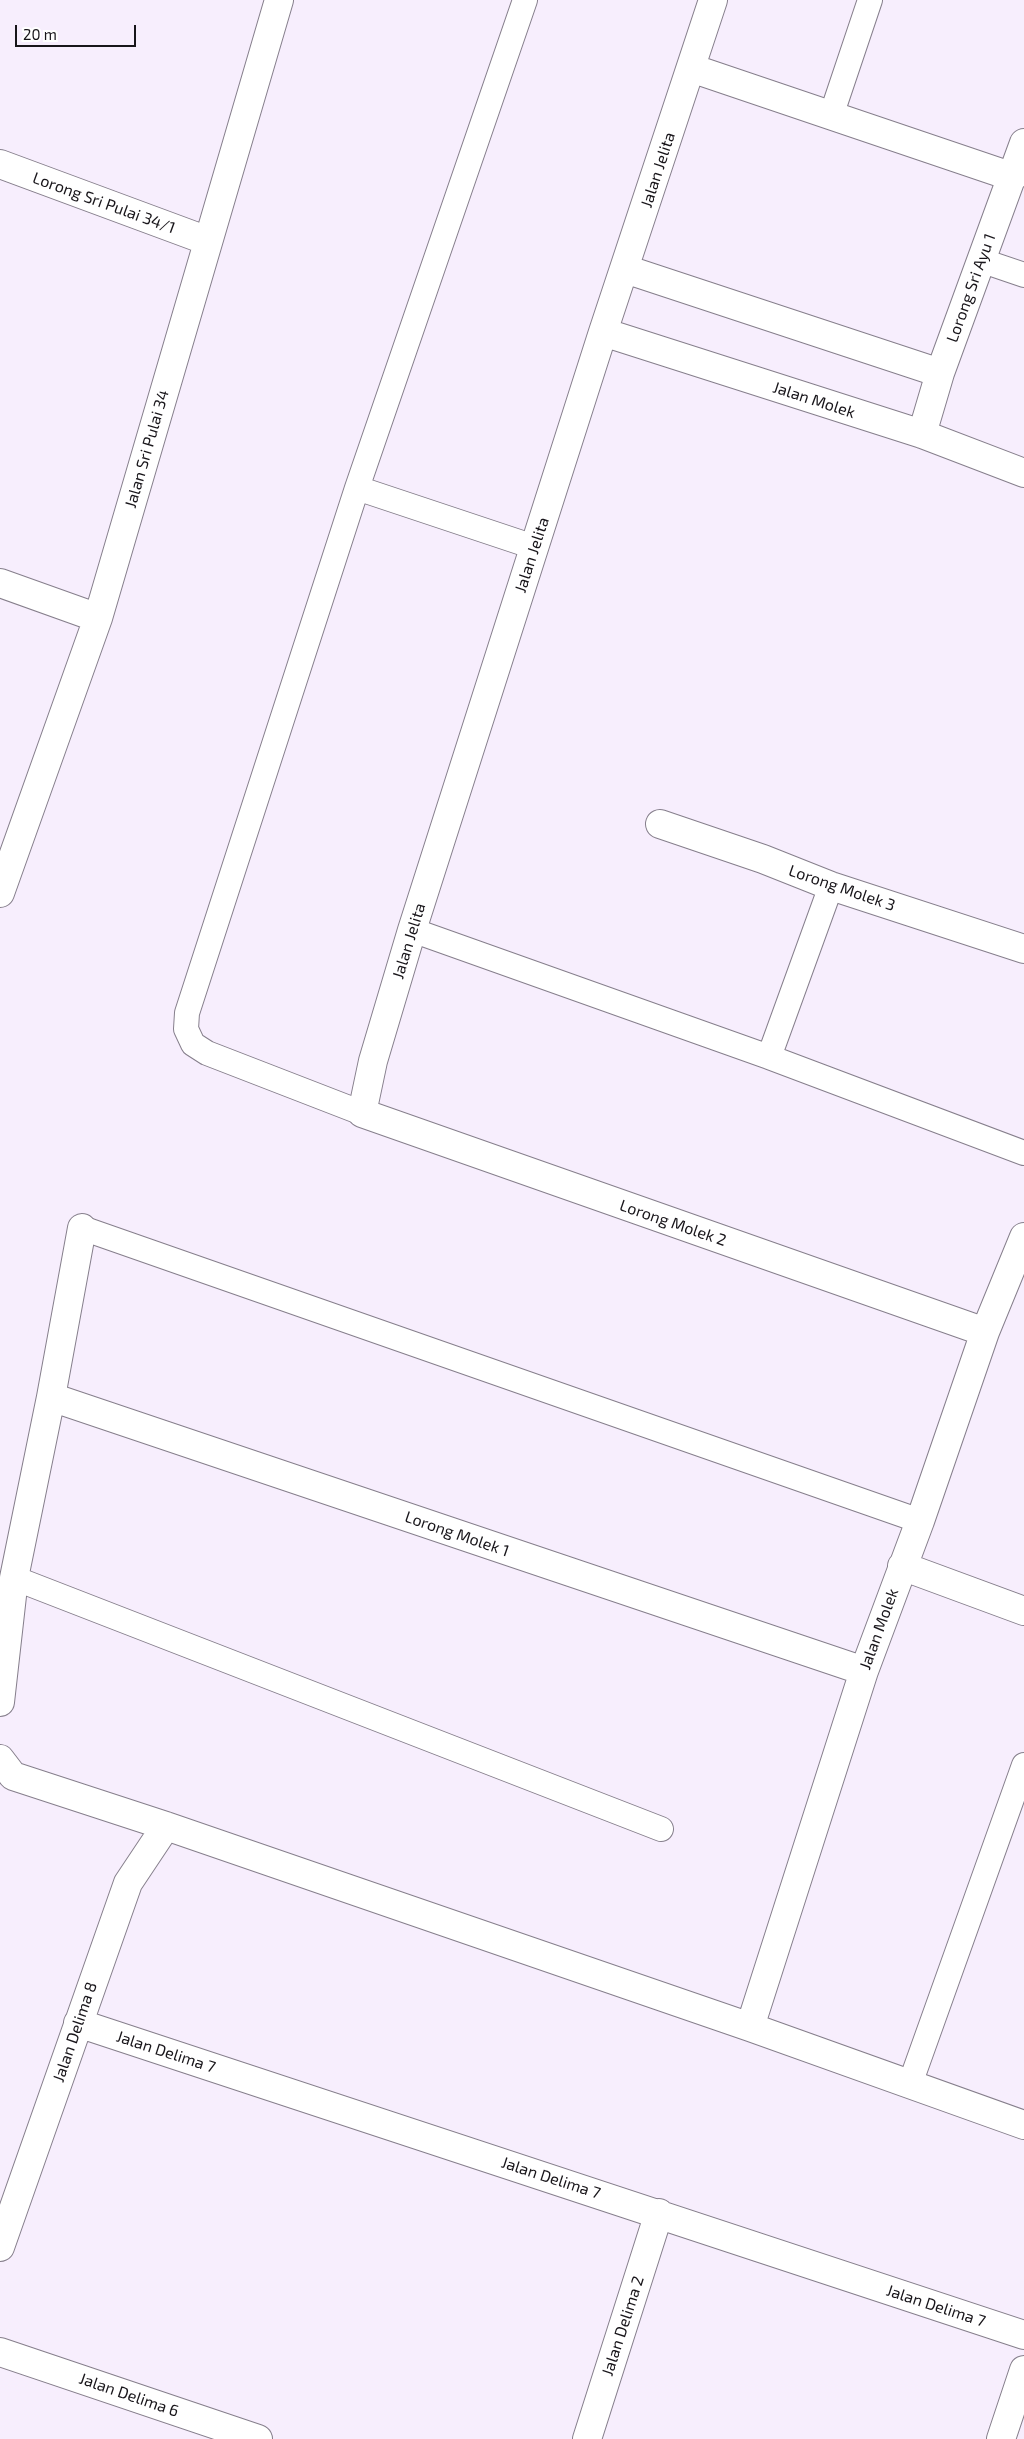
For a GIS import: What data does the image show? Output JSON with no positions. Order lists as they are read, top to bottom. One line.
{"streets":{"street":["Jalan Jelita","Lorong Sri Pulai 34/1","Lorong Sri Ayu 1","Jalan Molek","Jalan Sri Pulai 34","Lorong Molek 3","Lorong Molek 2","Lorong Molek 1","Jalan Delima 8","Jalan Delima 7","Jalan Delima 2","Jalan Delima 6"]},"crossings":[["Jalan Jelita","Jalan Molek"],["Jalan Jelita","Lorong Molek 2"],["Lorong Sri Pulai 34/1","Jalan Sri Pulai 34"],["Lorong Sri Ayu 1","Jalan Molek"],["Jalan Molek","Lorong Molek 2"],["Jalan Molek","Lorong Molek 1"],["Jalan Delima 8","Jalan Delima 7"],["Jalan Delima 7","Jalan Delima 2"]],"scale_bar":"20 m"}
